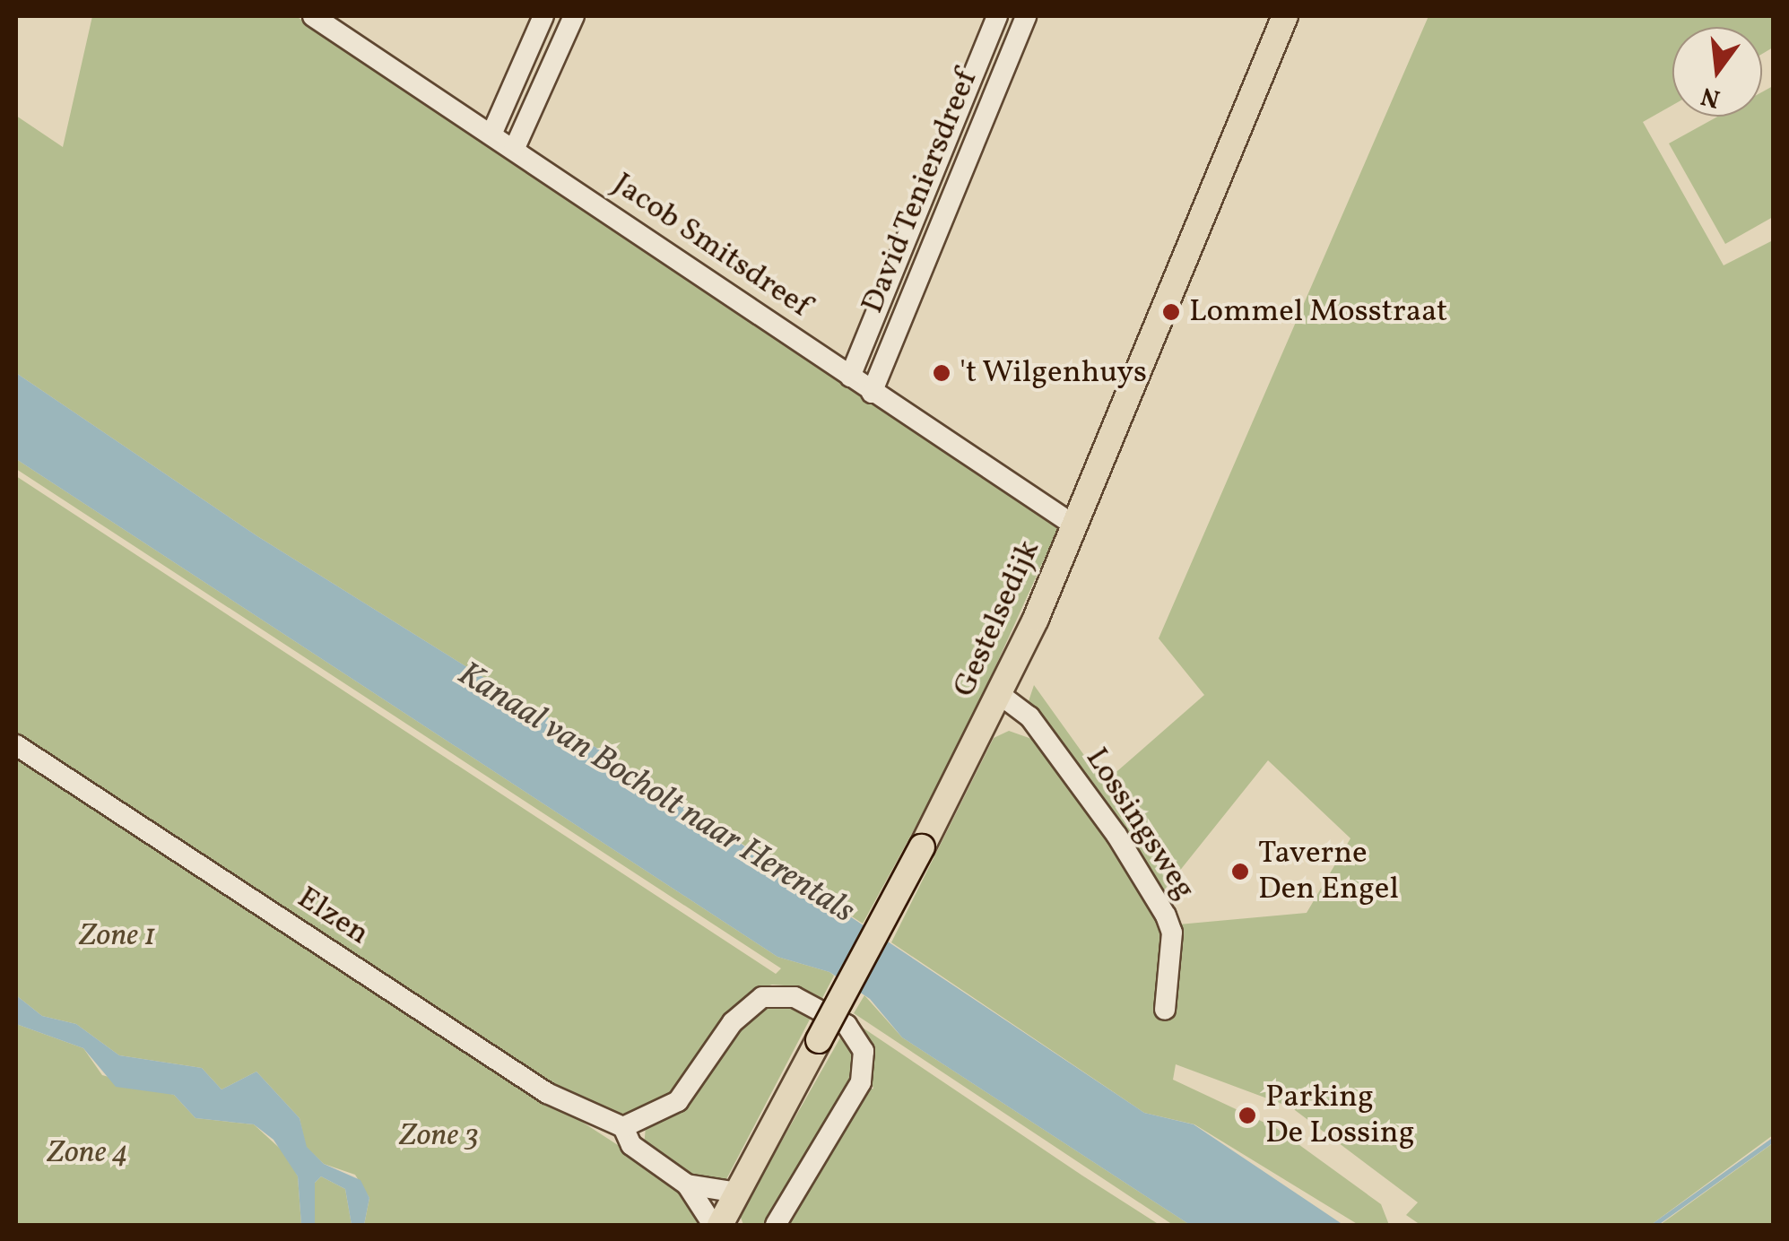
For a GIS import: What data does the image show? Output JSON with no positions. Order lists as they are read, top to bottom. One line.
{"streets":{"main road":["Gestelsedijk"],"street":["David Teniersdreef","Jacob Smitsdreef","Lossingsweg","Elzen"]},"crossings":[["David Teniersdreef","Jacob Smitsdreef"],["Jacob Smitsdreef","Gestelsedijk"],["Gestelsedijk","Lossingsweg"],["Gestelsedijk","Elzen"]],"water":["Kanaal van Bocholt naar Herentals"],"parks":["Zone 1","Zone 3","Zone 4"],"places":["Lommel Mosstraat","'t Wilgenhuys","Taverne Den Engel","Parking De Lossing"],"north":"bottom"}
